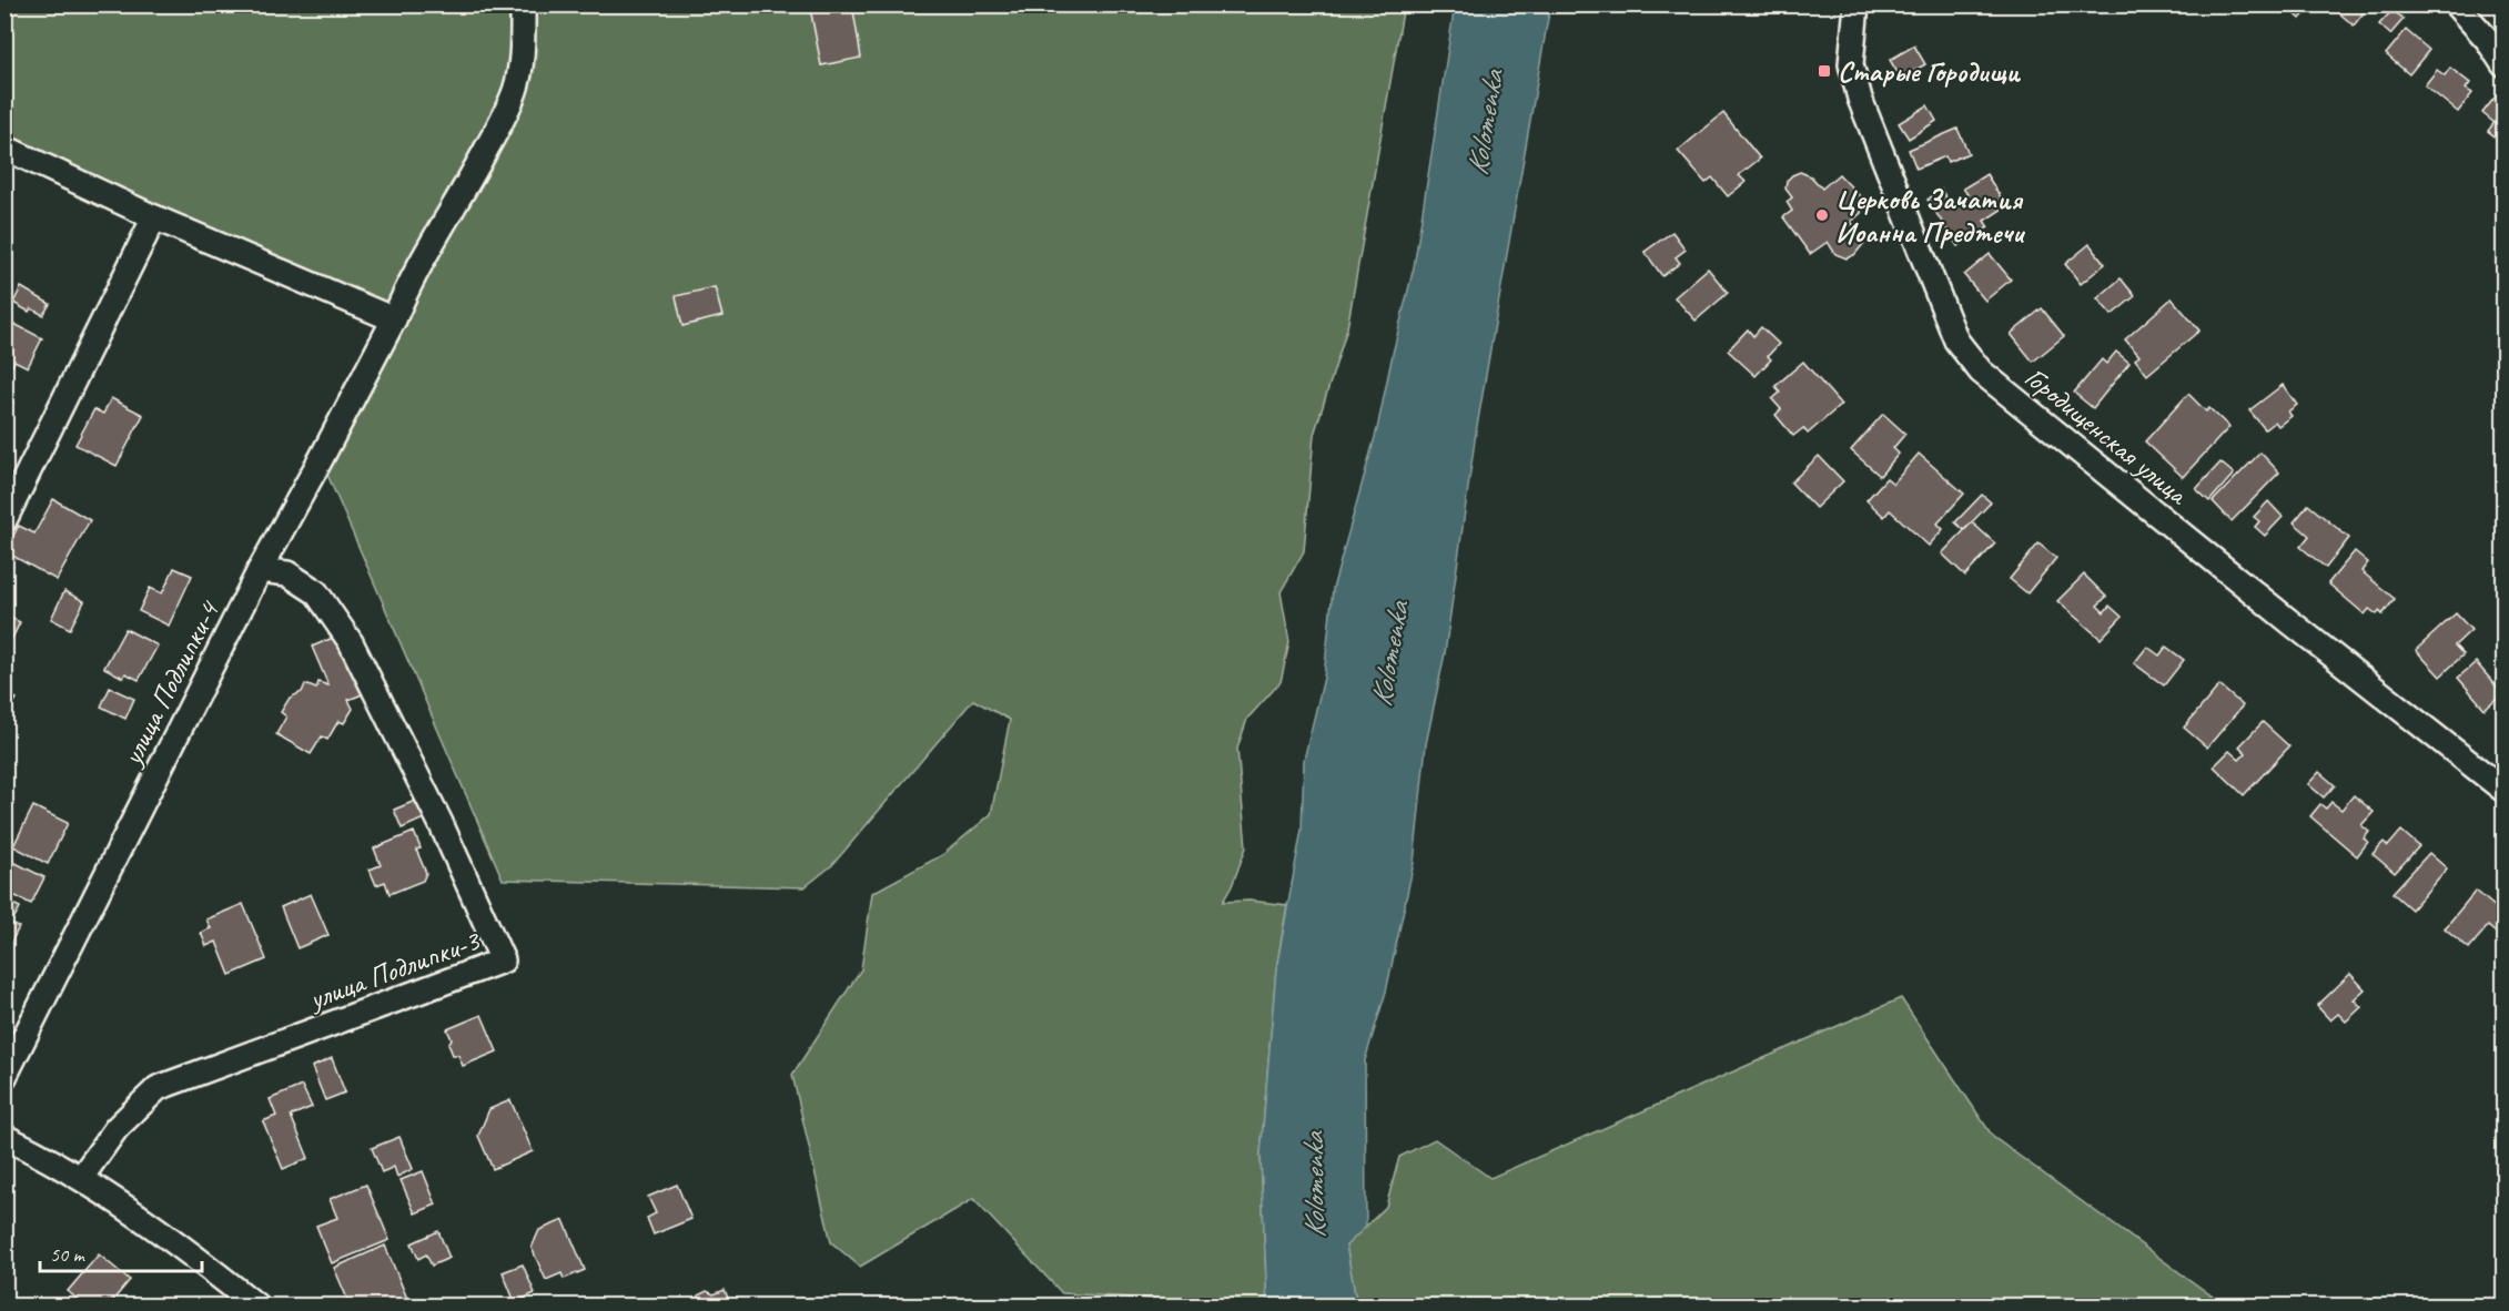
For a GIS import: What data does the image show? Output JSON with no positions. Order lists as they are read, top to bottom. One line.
{"streets":{"street":["Городищенская улица","улица Подлипки-4","улица Подлипки-3"]},"crossings":[["улица Подлипки-4","улица Подлипки-3"]],"water":["Kolomenka"],"places":{"transit":["Старые Городищи"],"other":["Церковь Зачатия Иоанна Предтечи"]},"scale_bar":"50 m"}
